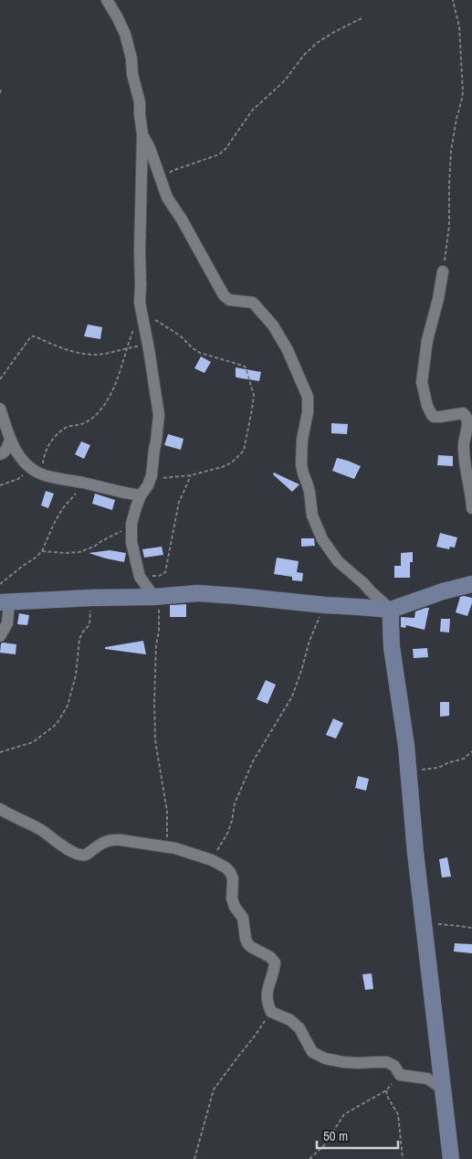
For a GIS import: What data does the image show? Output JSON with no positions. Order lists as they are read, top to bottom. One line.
{"scale_bar":"50 m"}
